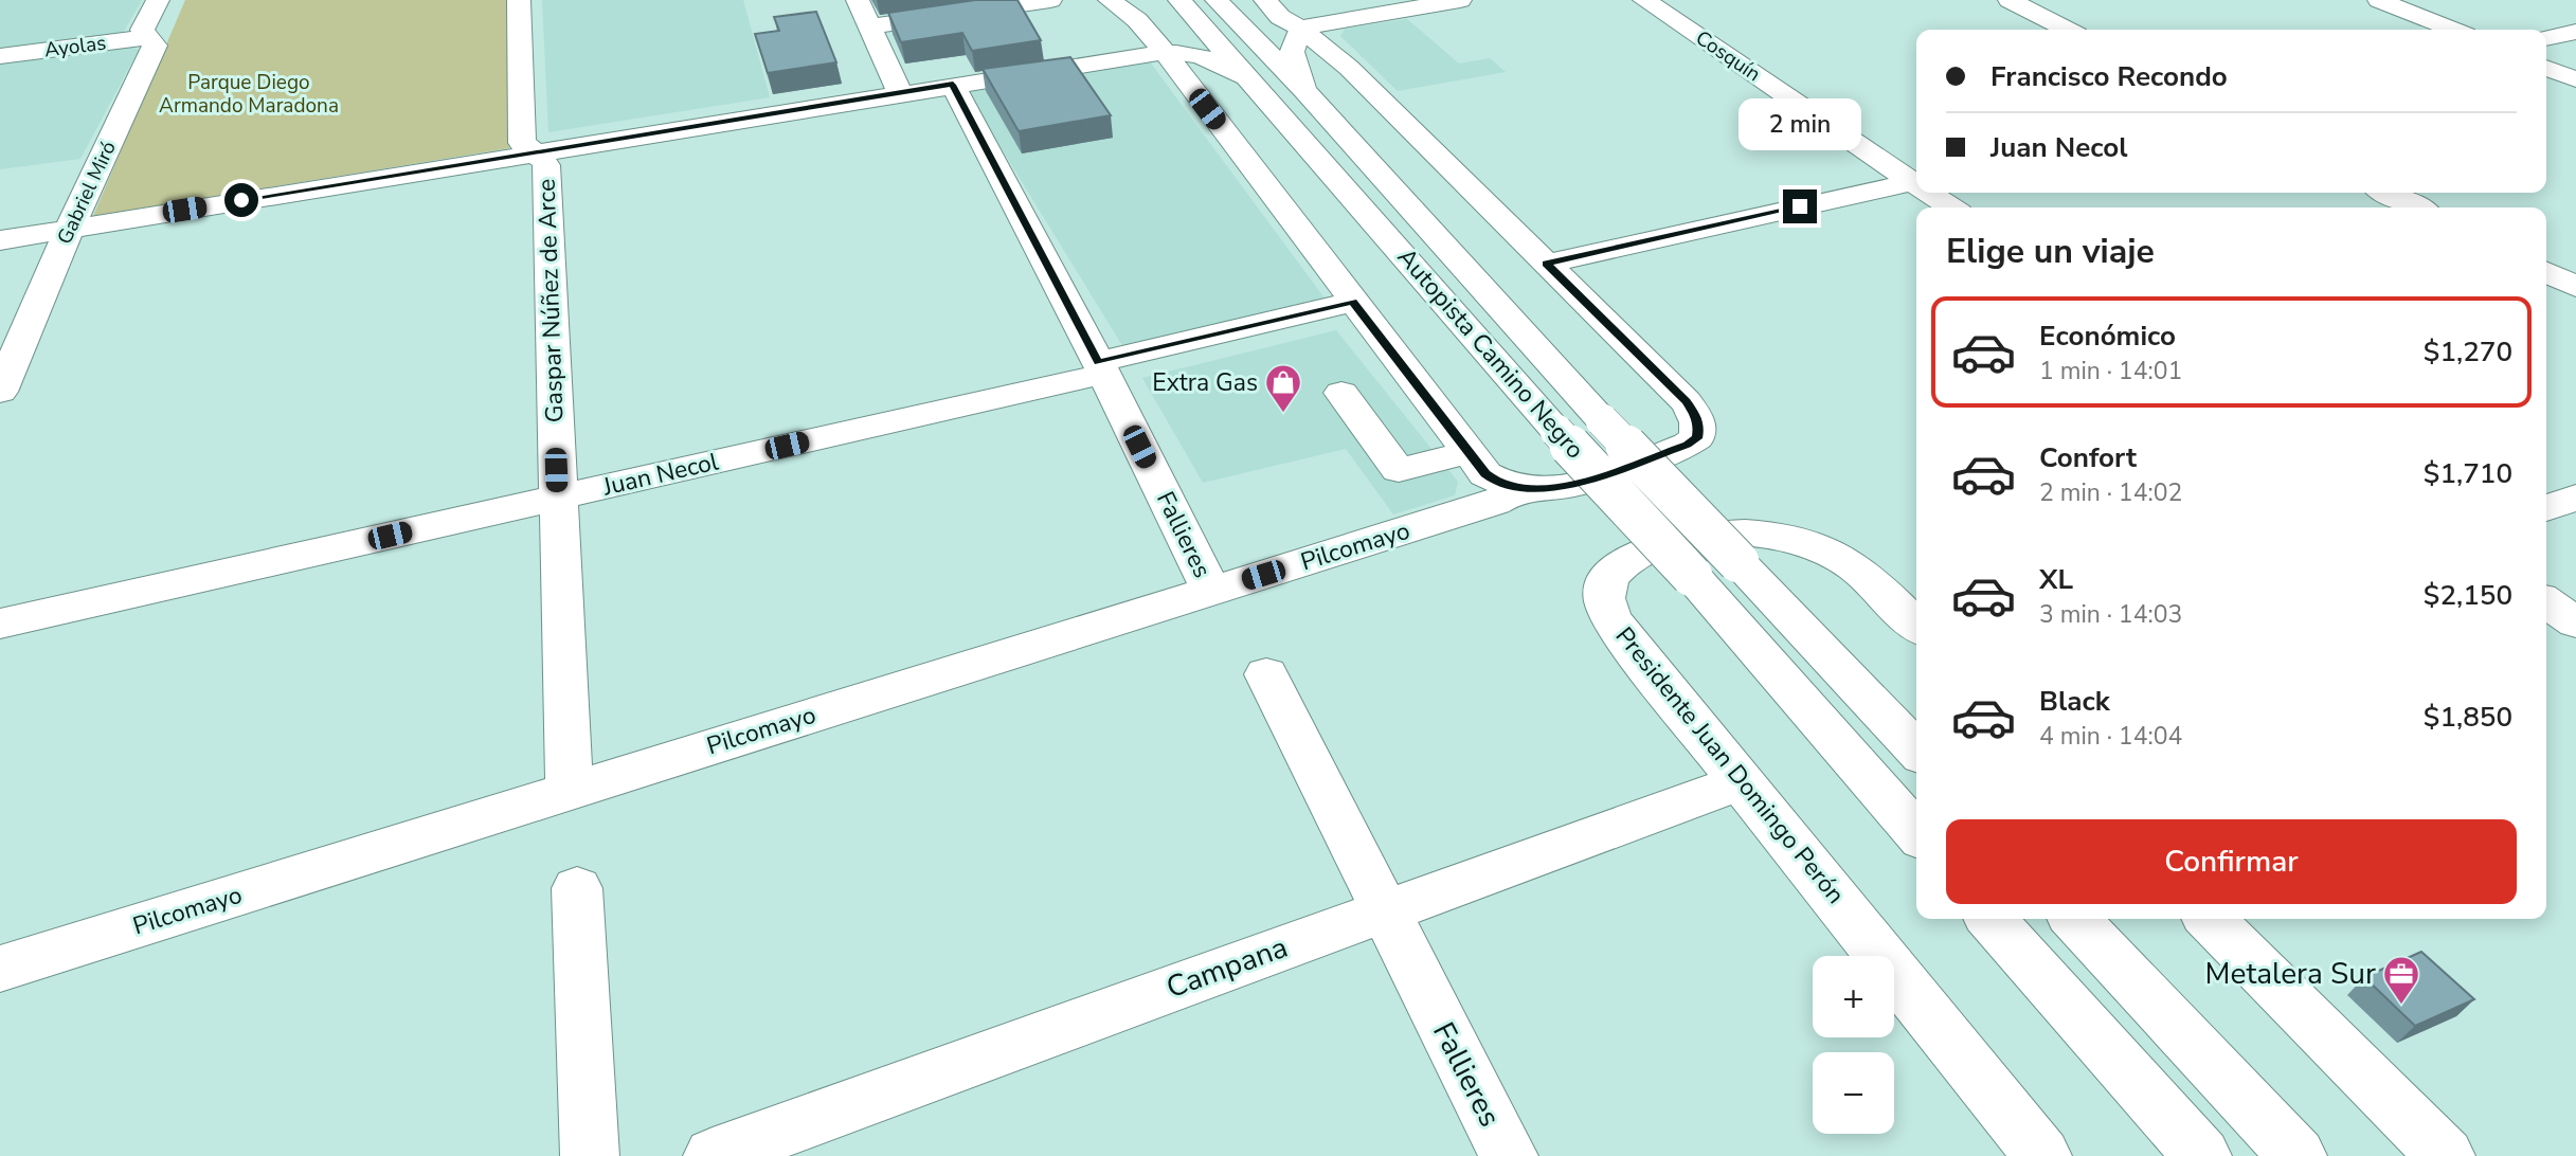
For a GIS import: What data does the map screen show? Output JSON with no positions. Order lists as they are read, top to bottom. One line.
{"streets":{"main road":["Ayolas","Cosquín","Gabriel Miró","Gaspar Núñez de Arce","Autopista Camino Negro","Juan Necol","Fallieres","Pilcomayo","Presidente Juan Domingo Perón","Campana"]},"crossings":[["Ayolas","Gabriel Miró"],["Gaspar Núñez de Arce","Juan Necol"],["Gaspar Núñez de Arce","Pilcomayo"],["Juan Necol","Fallieres"],["Fallieres","Pilcomayo"],["Fallieres","Campana"],["Presidente Juan Domingo Perón","Campana"]],"parks":["Parque Diego Armando Maradona"],"places":{"shop":["Extra Gas"],"office":["Metalera Sur"]},"page":{"banner":["Francisco Recondo","Juan Necol"],"bubble":"2 min","heading":"Elige un viaje","list":[{"name":"Económico","note":"1 min · 14:01","value":"$1,270"},{"name":"Confort","note":"2 min · 14:02","value":"$1,710"},{"name":"XL","note":"3 min · 14:03","value":"$2,150"},{"name":"Black","note":"4 min · 14:04","value":"$1,850"}],"buttons":"Confirmar","map_buttons":["+","−"]}}
